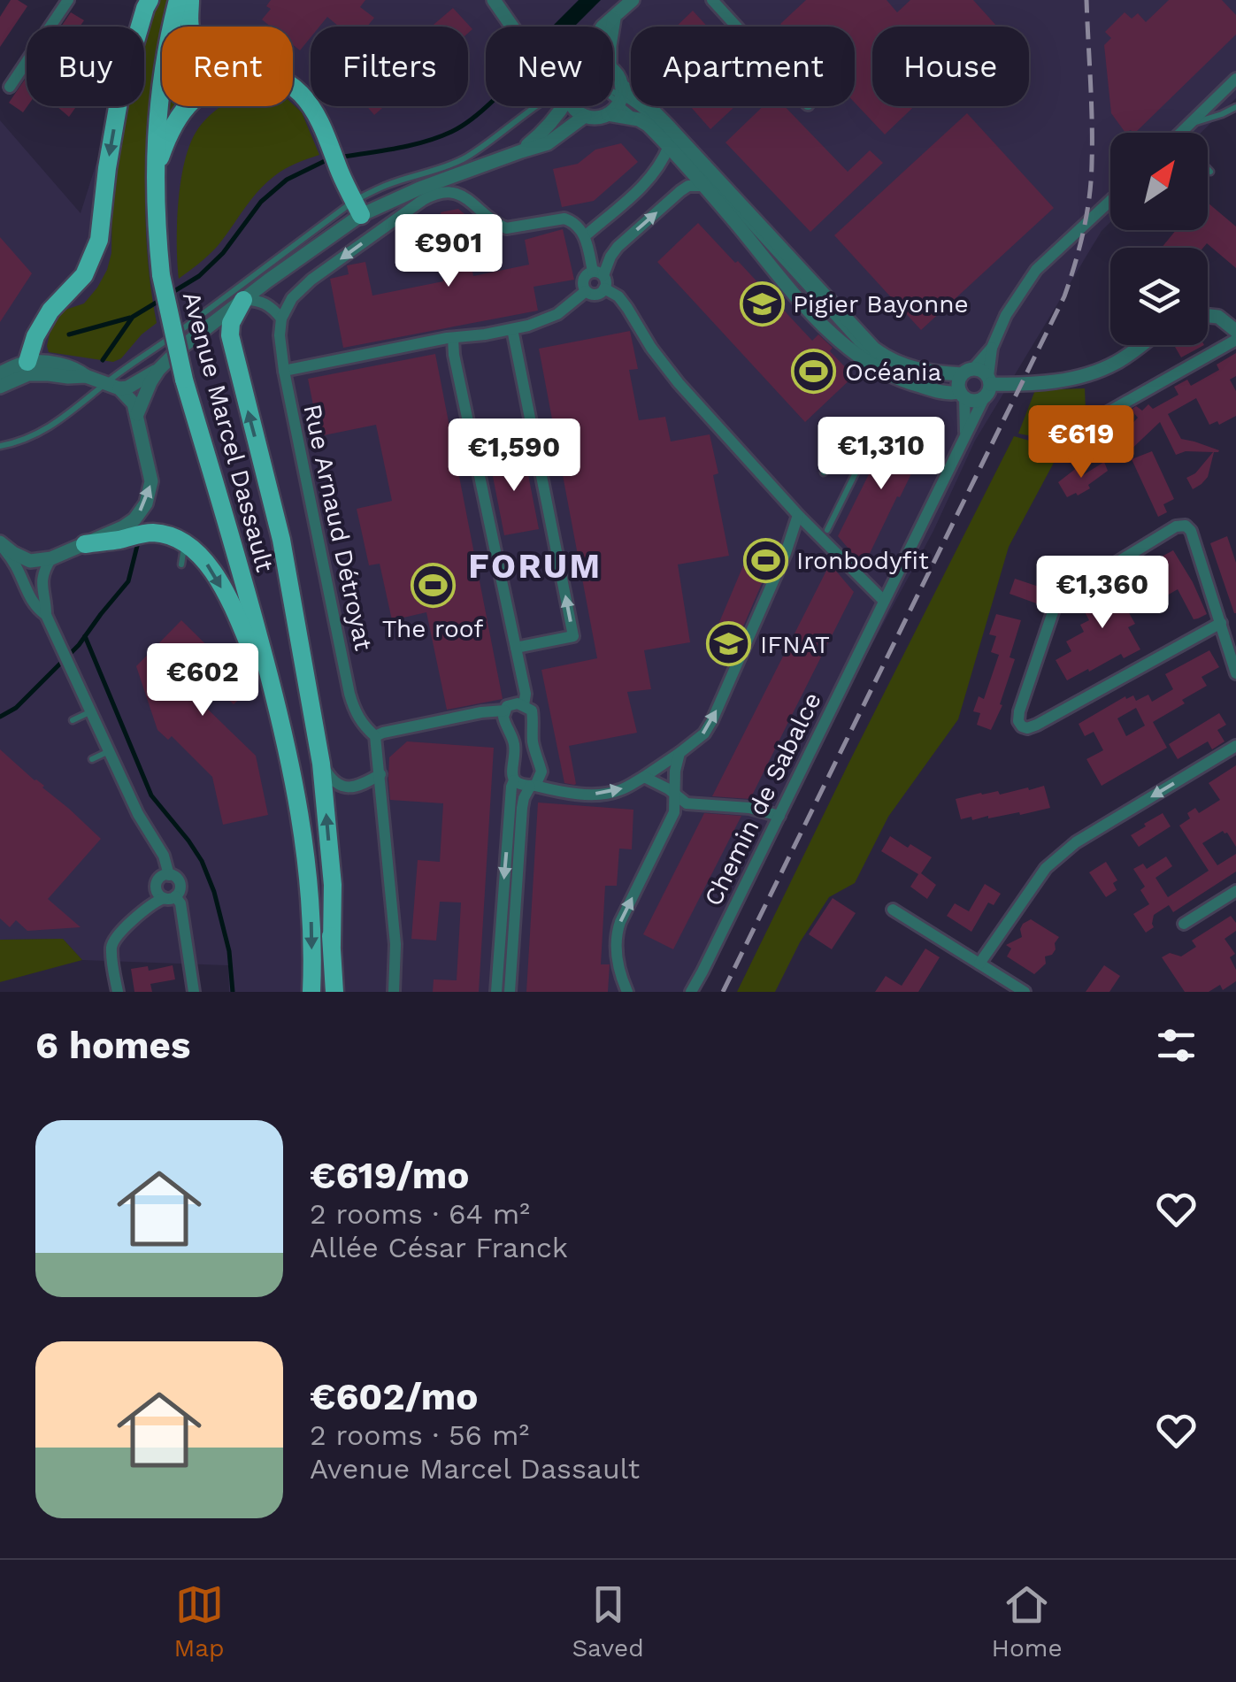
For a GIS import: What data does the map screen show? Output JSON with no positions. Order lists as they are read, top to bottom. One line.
{"streets":{"main road":["Avenue Marcel Dassault"],"street":["Rue Arnaud Détroyat","Chemin de Sabalce"]},"districts":["FORUM"],"places":{"school or university":["Pigier Bayonne","IFNAT"],"sports":["Océania","Ironbodyfit","The roof"]},"north":"top right","page":{"chip":["Buy","Rent","Filters","New","Apartment","House"],"price":["€901","€619","€1,310","€1,590","€1,360","€602"],"heading":"6 homes","list":[{"name":"€619/mo","note":"2 rooms · 64 m² · Allée César Franck"},{"name":"€602/mo","note":"2 rooms · 56 m² · Avenue Marcel Dassault"}],"tabs":["Map","Saved","Home"]}}
